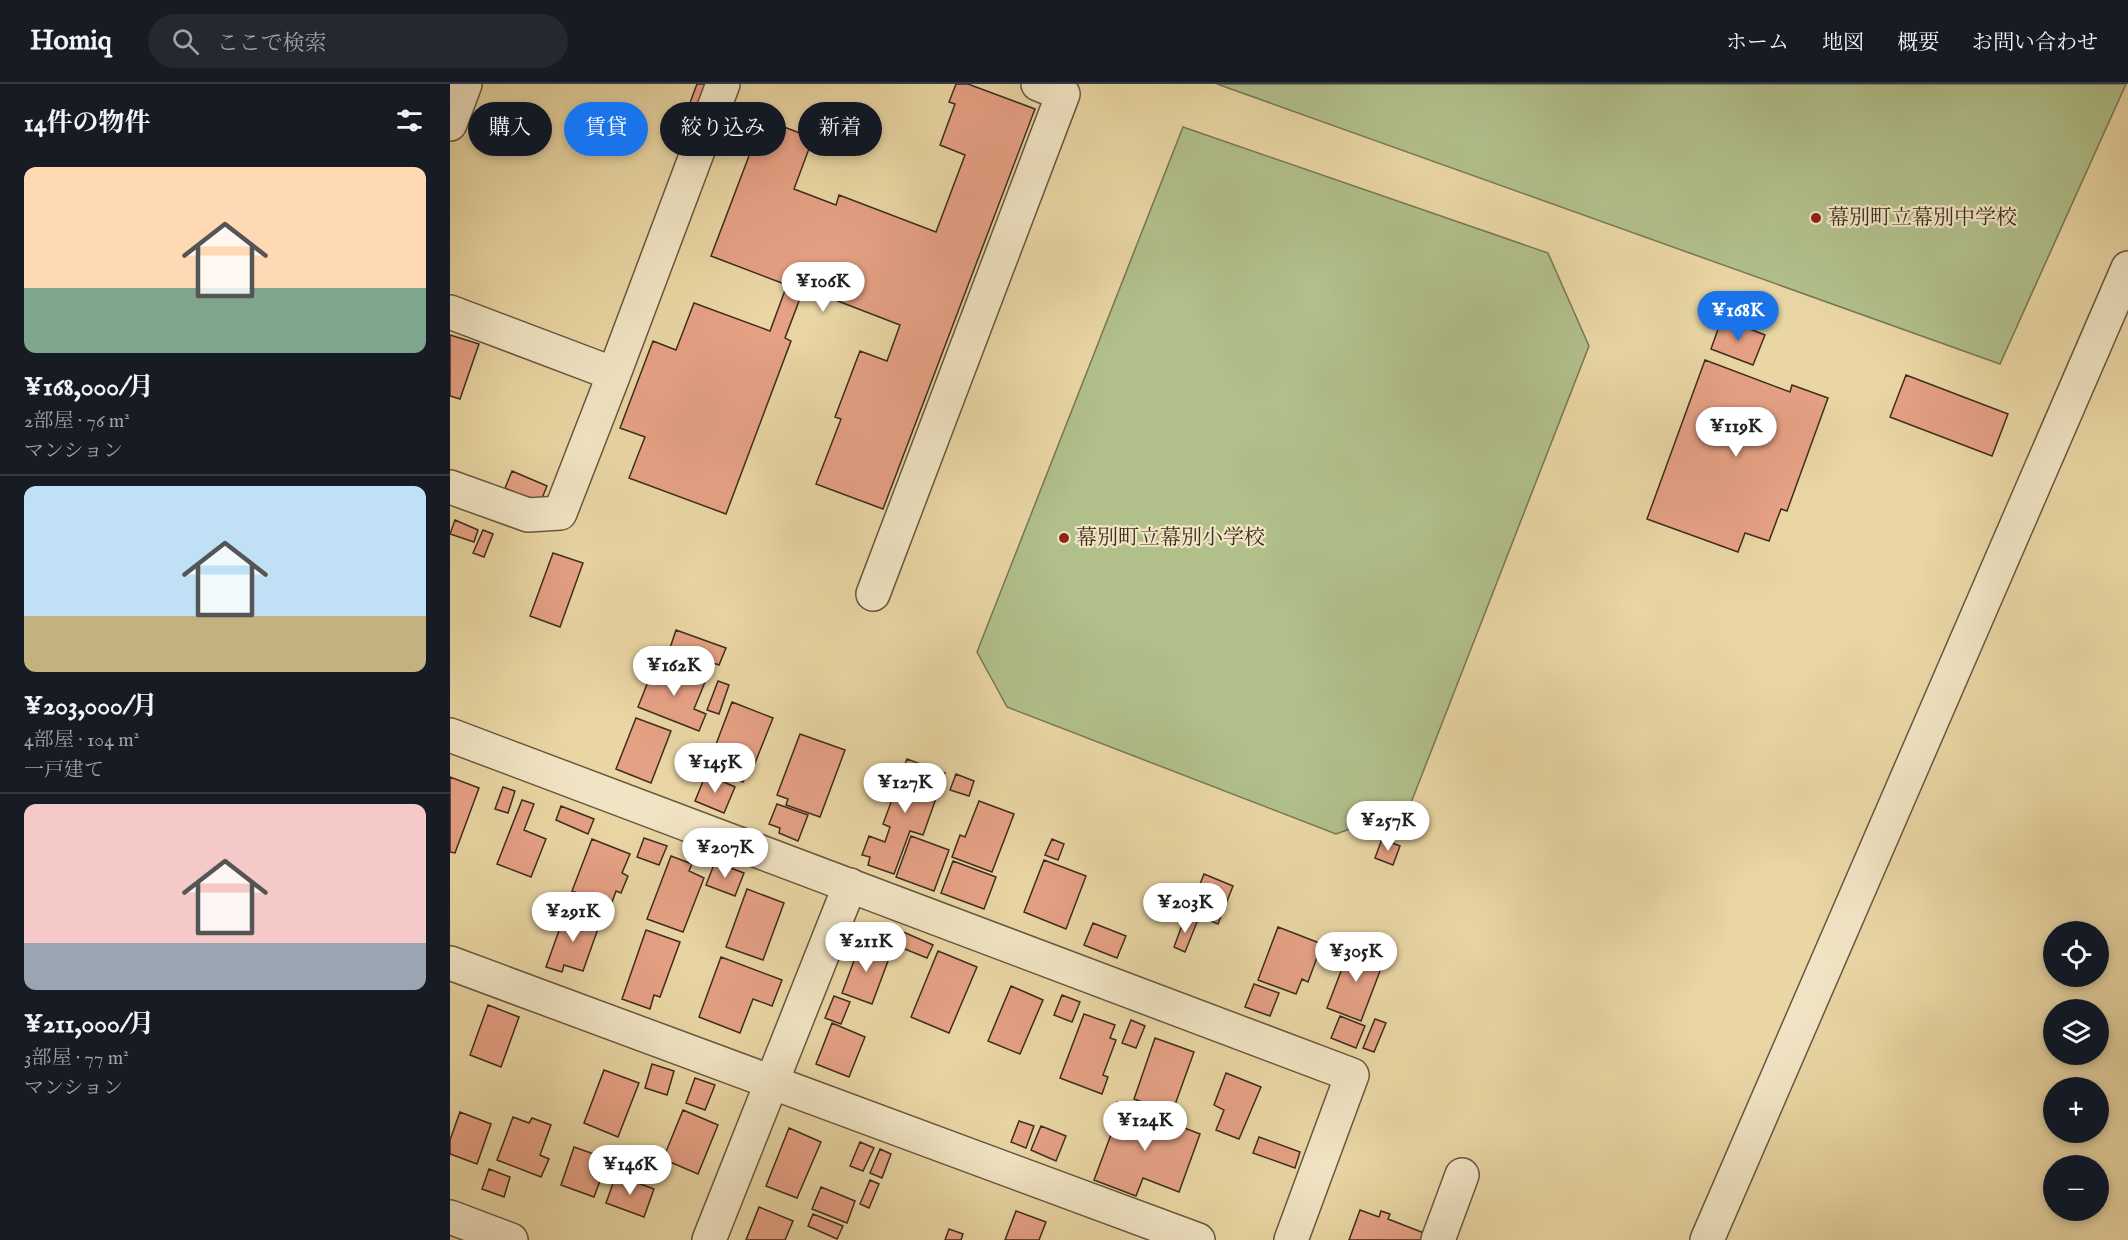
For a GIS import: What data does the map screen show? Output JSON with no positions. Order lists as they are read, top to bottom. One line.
{"places":["幕別町立幕別中学校","幕別町立幕別小学校"],"page":{"header":"Homiq","search":"ここで検索","nav":["ホーム","地図","概要","お問い合わせ"],"heading":"14件の物件","chip":["購入","賃貸","絞り込み","新着"],"list":[{"name":"¥168,000/月","note":"2部屋 · 76 m² · マンション"},{"name":"¥203,000/月","note":"4部屋 · 104 m² · 一戸建て"},{"name":"¥211,000/月","note":"3部屋 · 77 m² · マンション"}],"price":["¥106K","¥168K","¥119K","¥162K","¥145K","¥127K","¥257K","¥207K","¥203K","¥291K","¥211K","¥305K","¥124K","¥146K"],"map_buttons":["+","−"]}}
